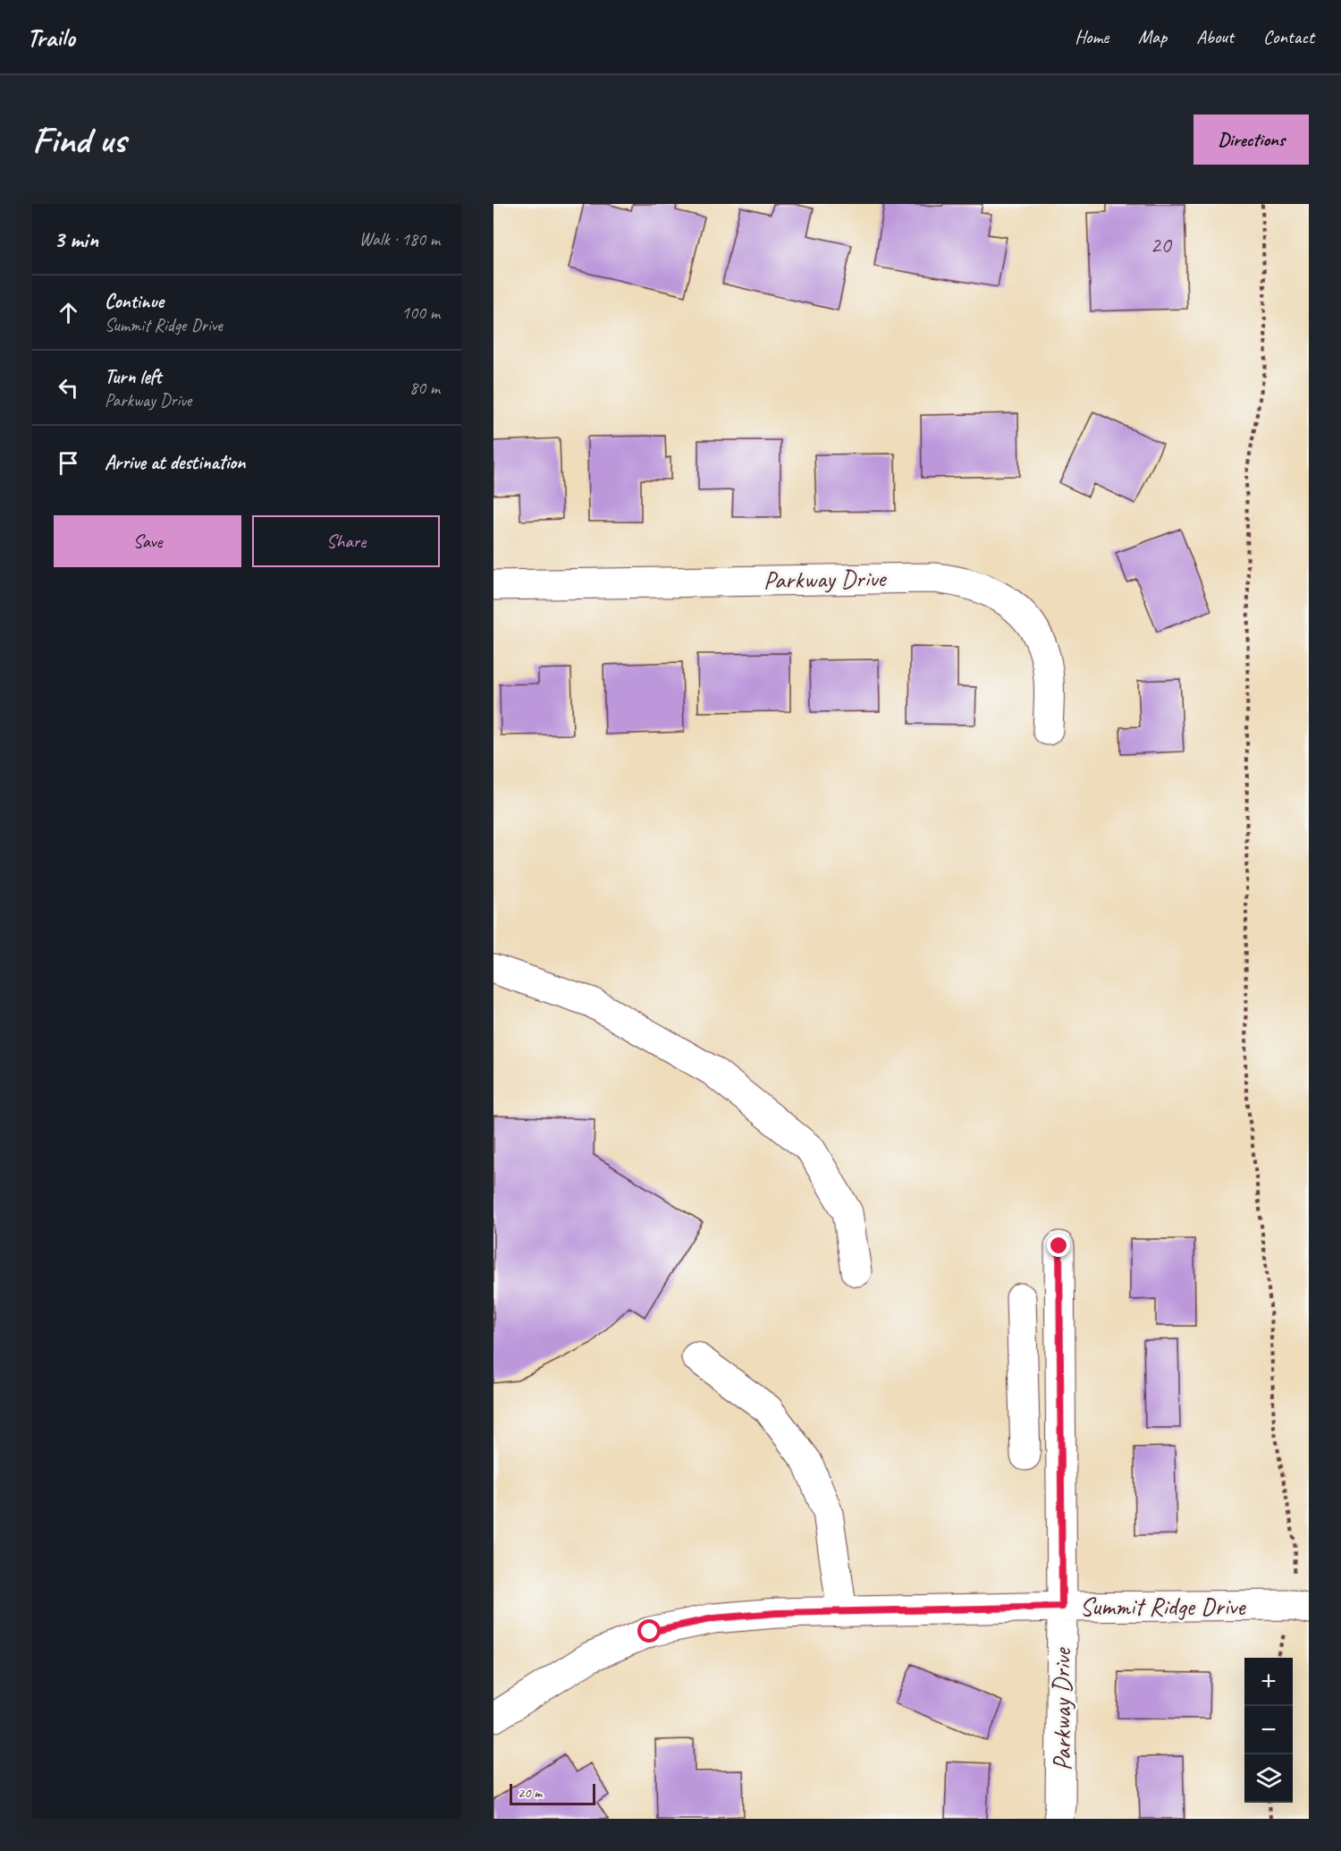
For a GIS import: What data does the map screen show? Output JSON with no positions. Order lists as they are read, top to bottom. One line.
{"streets":{"street":["Parkway Drive","Summit Ridge Drive"]},"crossings":[["Parkway Drive","Summit Ridge Drive"]],"house_numbers":["20"],"scale_bar":"20 m","page":{"header":"Trailo","nav":["Home","Map","About","Contact"],"buttons":["Directions",["Save","Share"]],"title":"Find us","heading":["3 min","Walk · 180 m"],"list":[["Continue","Summit Ridge Drive","100 m"],["Turn left","Parkway Drive","80 m"],"Arrive at destination"],"map_buttons":["+","−"],"scale":"20 m"}}
